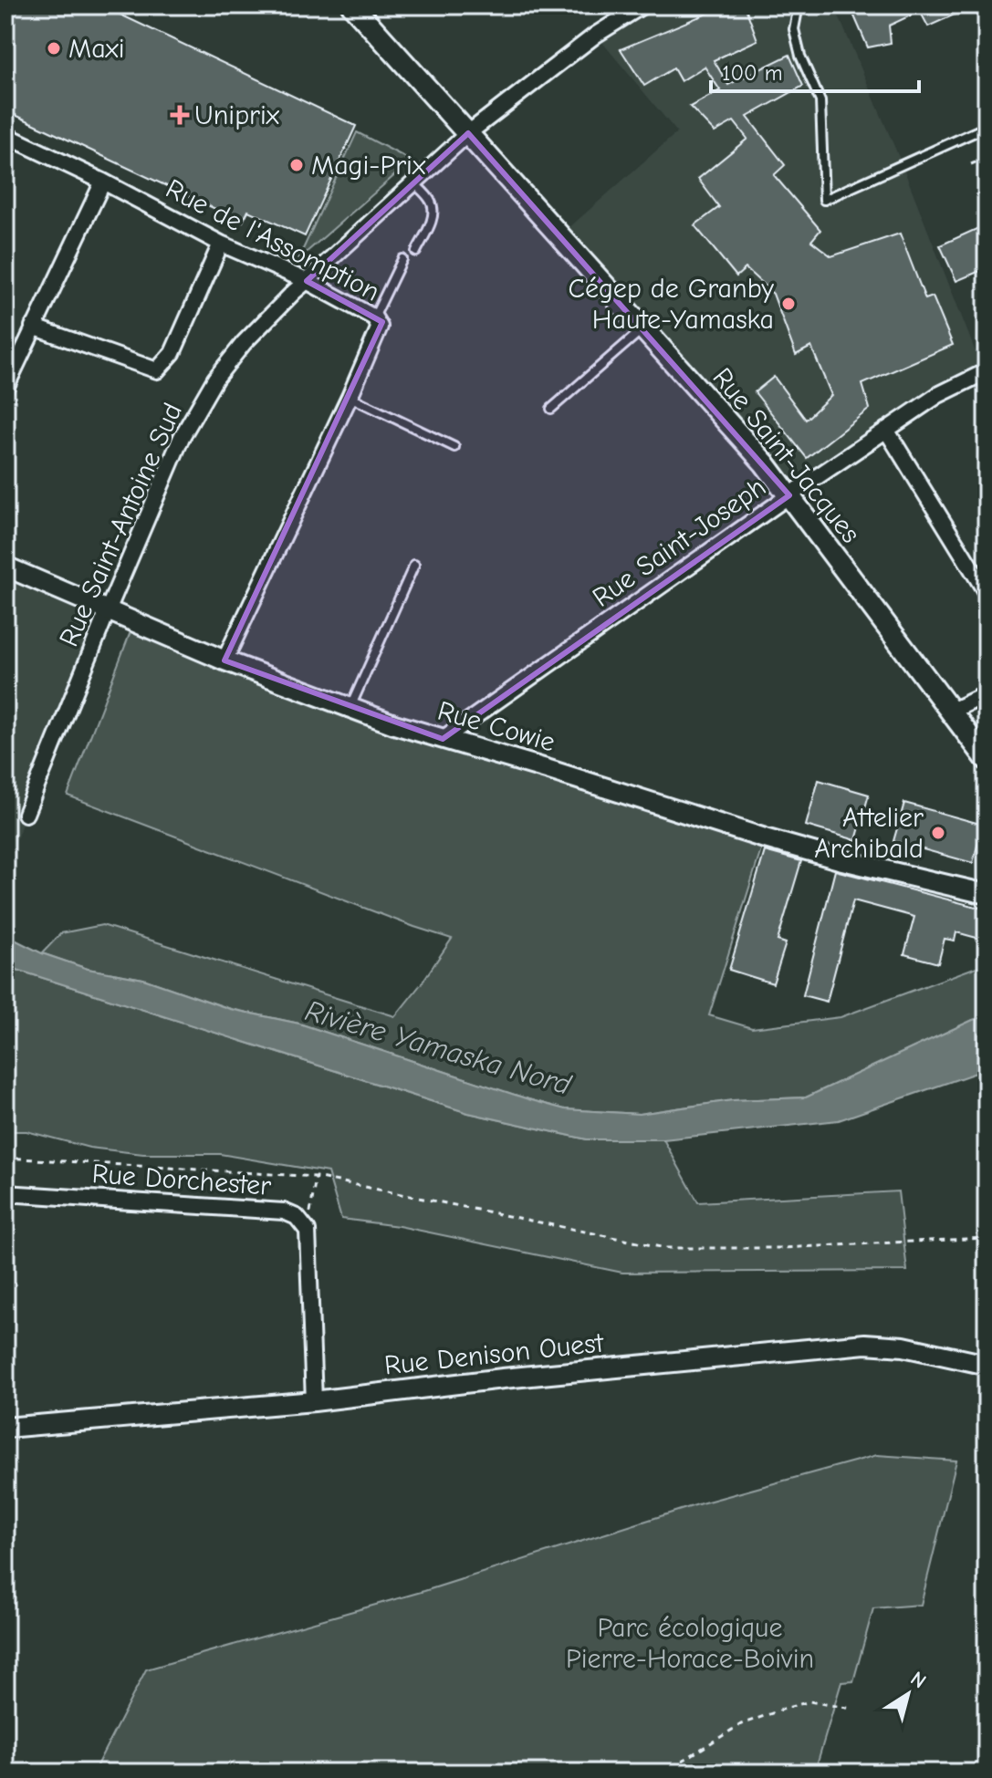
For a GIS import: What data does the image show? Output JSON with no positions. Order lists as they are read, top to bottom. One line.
{"streets":{"main road":["Rue Saint-Jacques"],"street":["Rue de l'Assomption","Rue Saint-Antoine Sud","Rue Saint-Joseph","Rue Cowie","Rue Dorchester","Rue Denison Ouest"]},"crossings":[["Rue de l'Assomption","Rue Saint-Antoine Sud"],["Rue de l'Assomption","Rue Cowie"],["Rue Saint-Jacques","Rue Saint-Antoine Sud"],["Rue Saint-Jacques","Rue Saint-Joseph"],["Rue Saint-Antoine Sud","Rue Cowie"],["Rue Saint-Joseph","Rue Cowie"]],"water":["Rivière Yamaska Nord"],"parks":["Parc écologique Pierre-Horace-Boivin"],"places":{"other":["Maxi","Magi-Prix","Cégep de Granby Haute-Yamaska","Attelier Archibald"],"health":["Uniprix"]},"scale_bar":"100 m","north":"top right"}
